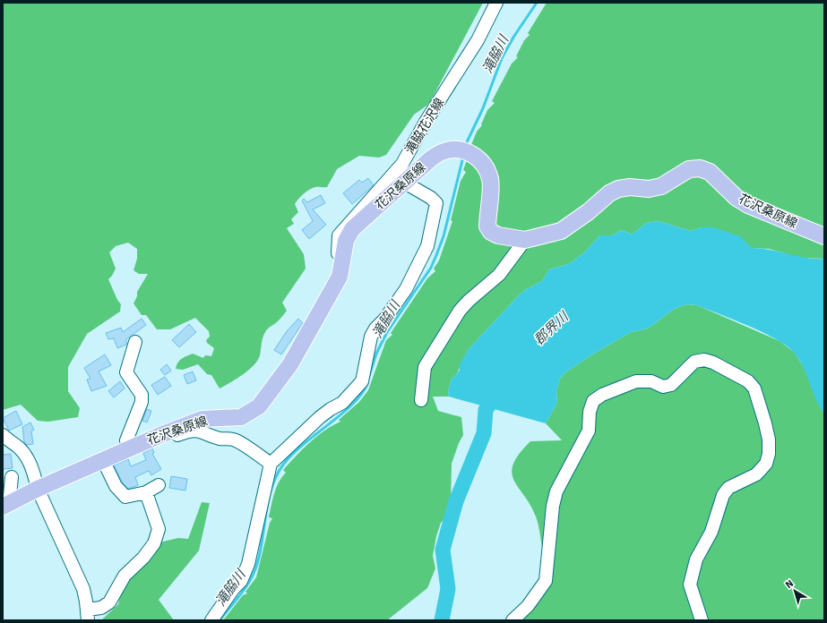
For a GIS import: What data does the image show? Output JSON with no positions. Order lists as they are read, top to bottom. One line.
{"streets":{"main road":["花沢桑原線"],"street":["滝脇花沢線"]},"crossings":[["滝脇花沢線","花沢桑原線"]],"water":["滝脇川","郡界川"],"north":"top left"}
